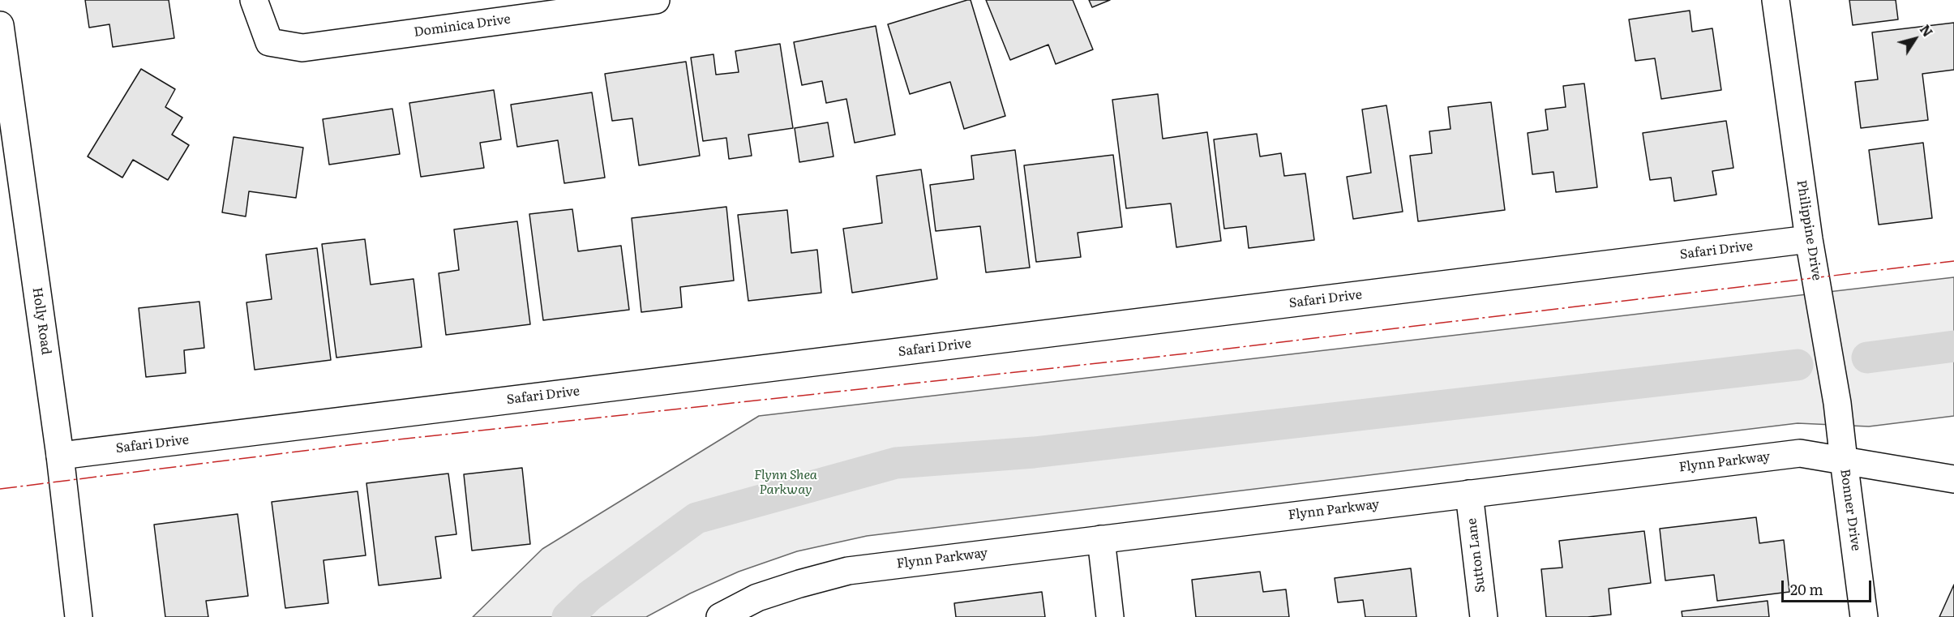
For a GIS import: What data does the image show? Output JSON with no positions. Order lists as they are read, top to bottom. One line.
{"streets":{"street":["Dominica Drive","Philippine Drive","Safari Drive","Holly Road","Flynn Parkway","Bonner Drive","Sutton Lane"]},"crossings":[["Philippine Drive","Safari Drive"],["Philippine Drive","Flynn Parkway"],["Philippine Drive","Bonner Drive"],["Safari Drive","Holly Road"],["Flynn Parkway","Bonner Drive"],["Flynn Parkway","Sutton Lane"]],"parks":["Flynn Shea Parkway"],"scale_bar":"20 m","north":"top right"}
